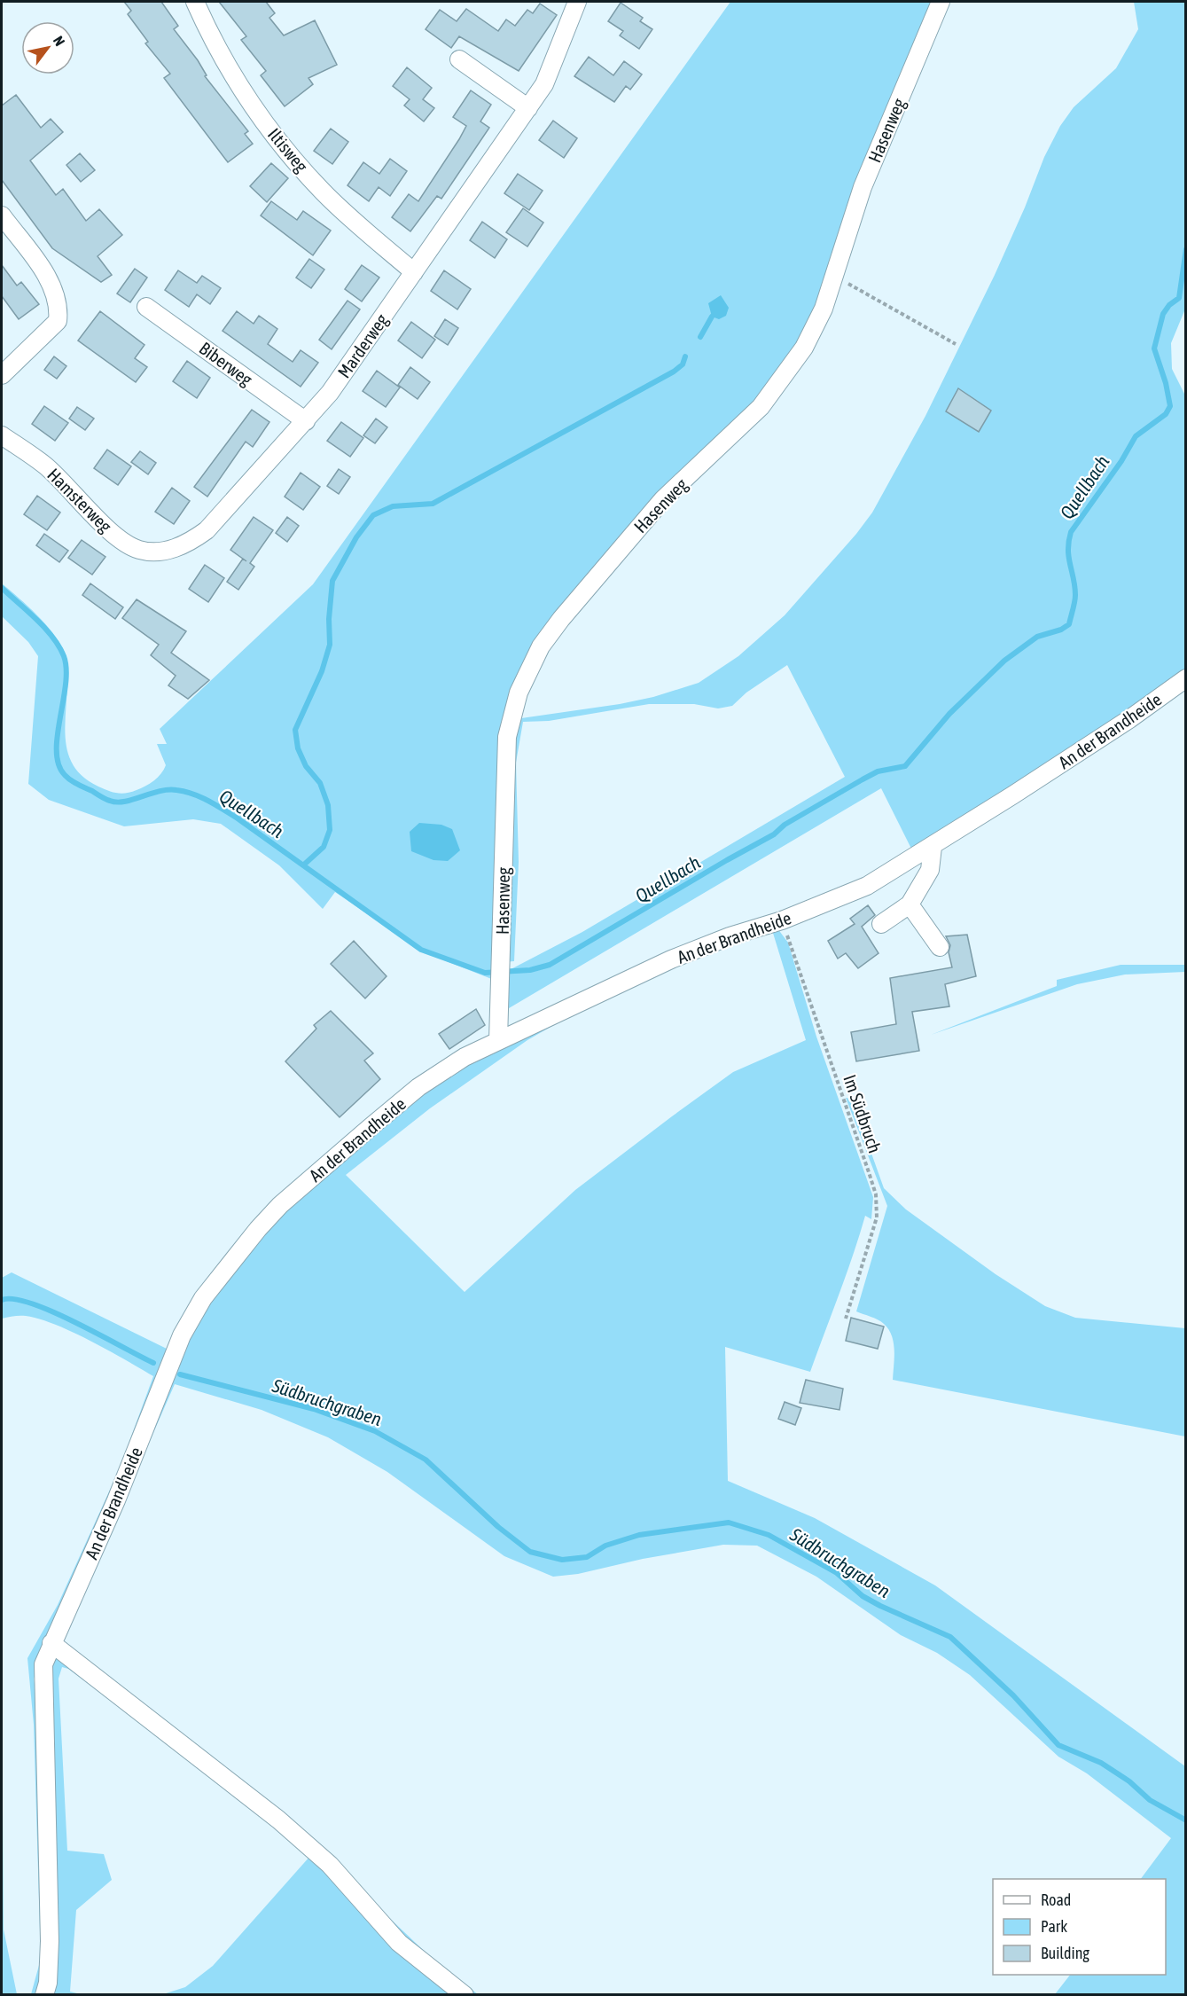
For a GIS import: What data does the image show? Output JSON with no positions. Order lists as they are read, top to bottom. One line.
{"streets":{"street":["Hasenweg","Iltisweg","Marderweg","Biberweg","Hamsterweg","An der Brandheide"],"path":["Im Südbruch"]},"crossings":[["Hasenweg","An der Brandheide"],["Iltisweg","Marderweg"],["Marderweg","Biberweg"],["Marderweg","Hamsterweg"],["An der Brandheide","Im Südbruch"]],"water":["Quellbach","Südbruchgraben"],"legend":["Road","Park","Building"],"north":"top right"}
